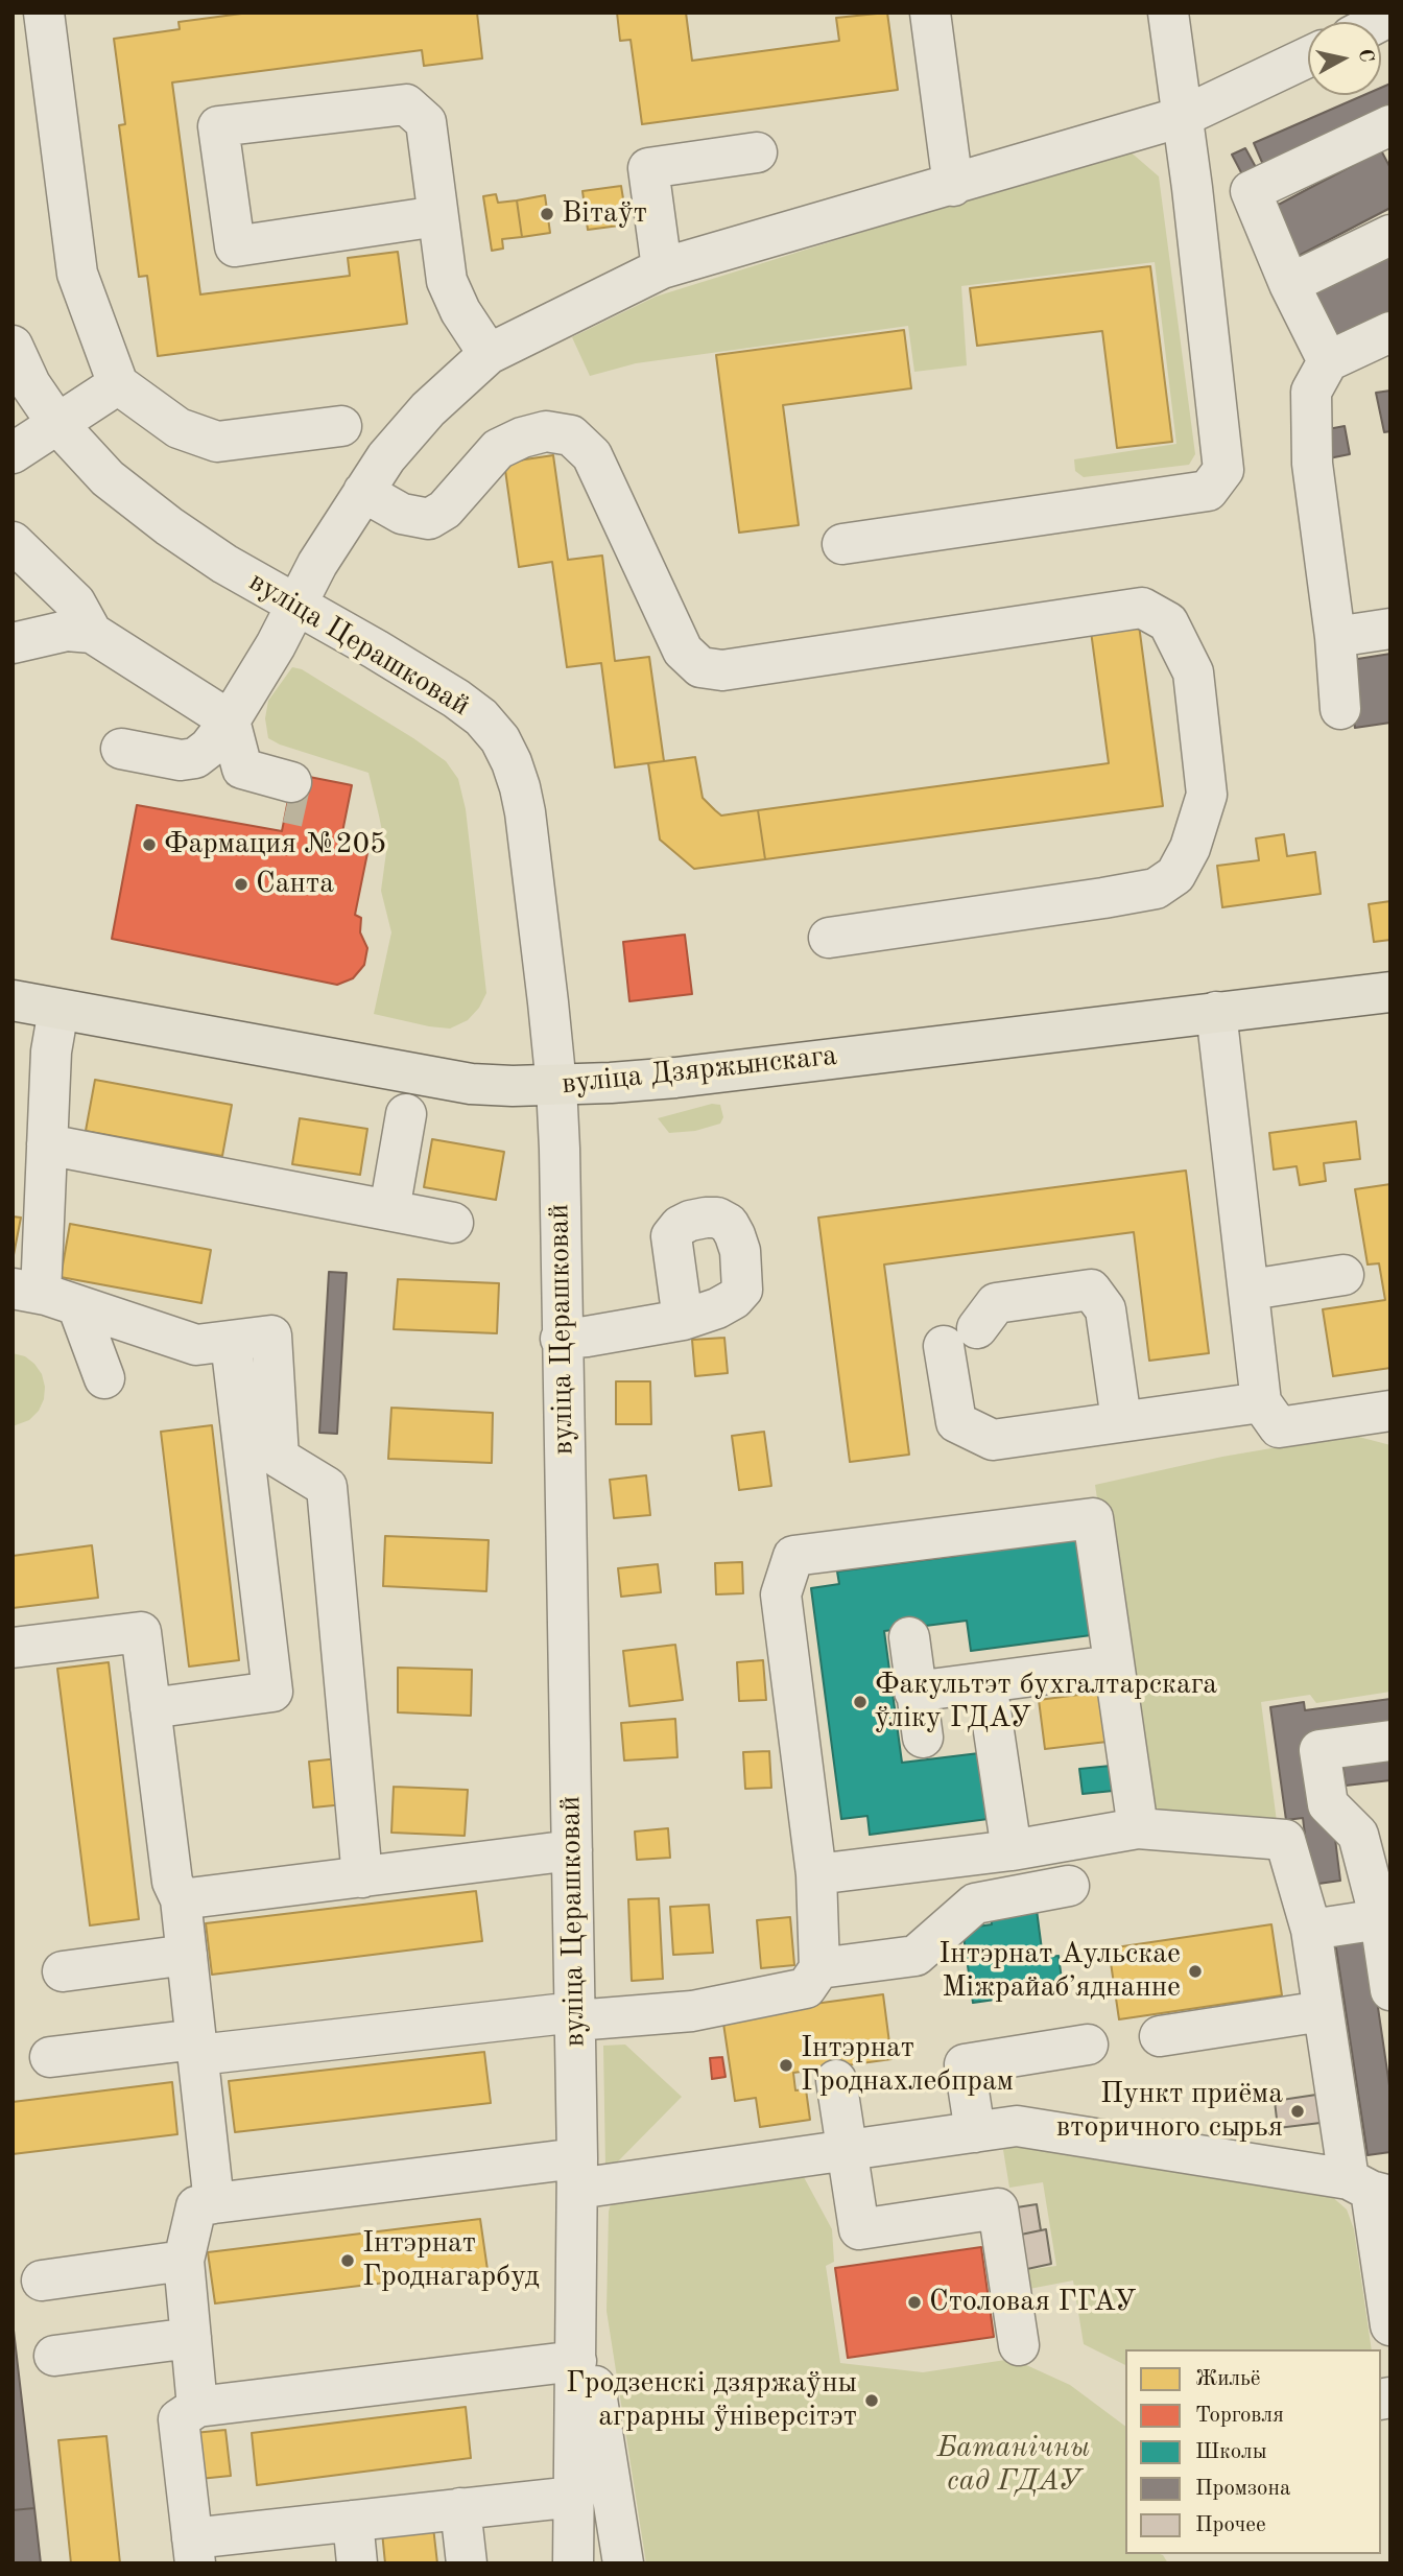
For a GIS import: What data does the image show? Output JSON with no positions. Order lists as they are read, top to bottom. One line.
{"streets":{"main road":["вуліца Дзяржынскага"],"street":["вуліца Церашковай"]},"crossings":[["вуліца Церашковай","вуліца Дзяржынскага"]],"parks":["Батанічны сад ГДАУ"],"places":["Вітаўт","Фармация №205","Санта","Факультэт бухгалтарскага ўліку ГДАУ","Інтэрнат Аульскае Міжрайабʼяднанне","Інтэрнат Гроднахлебпрам","Пункт приёма вторичного сырья","Інтэрнат Гроднагарбуд","Столовая ГГАУ","Гродзенскі дзяржаўны аграрны ўніверсітэт"],"legend":["Жильё","Торговля","Школы","Промзона","Прочее"],"north":"right"}
